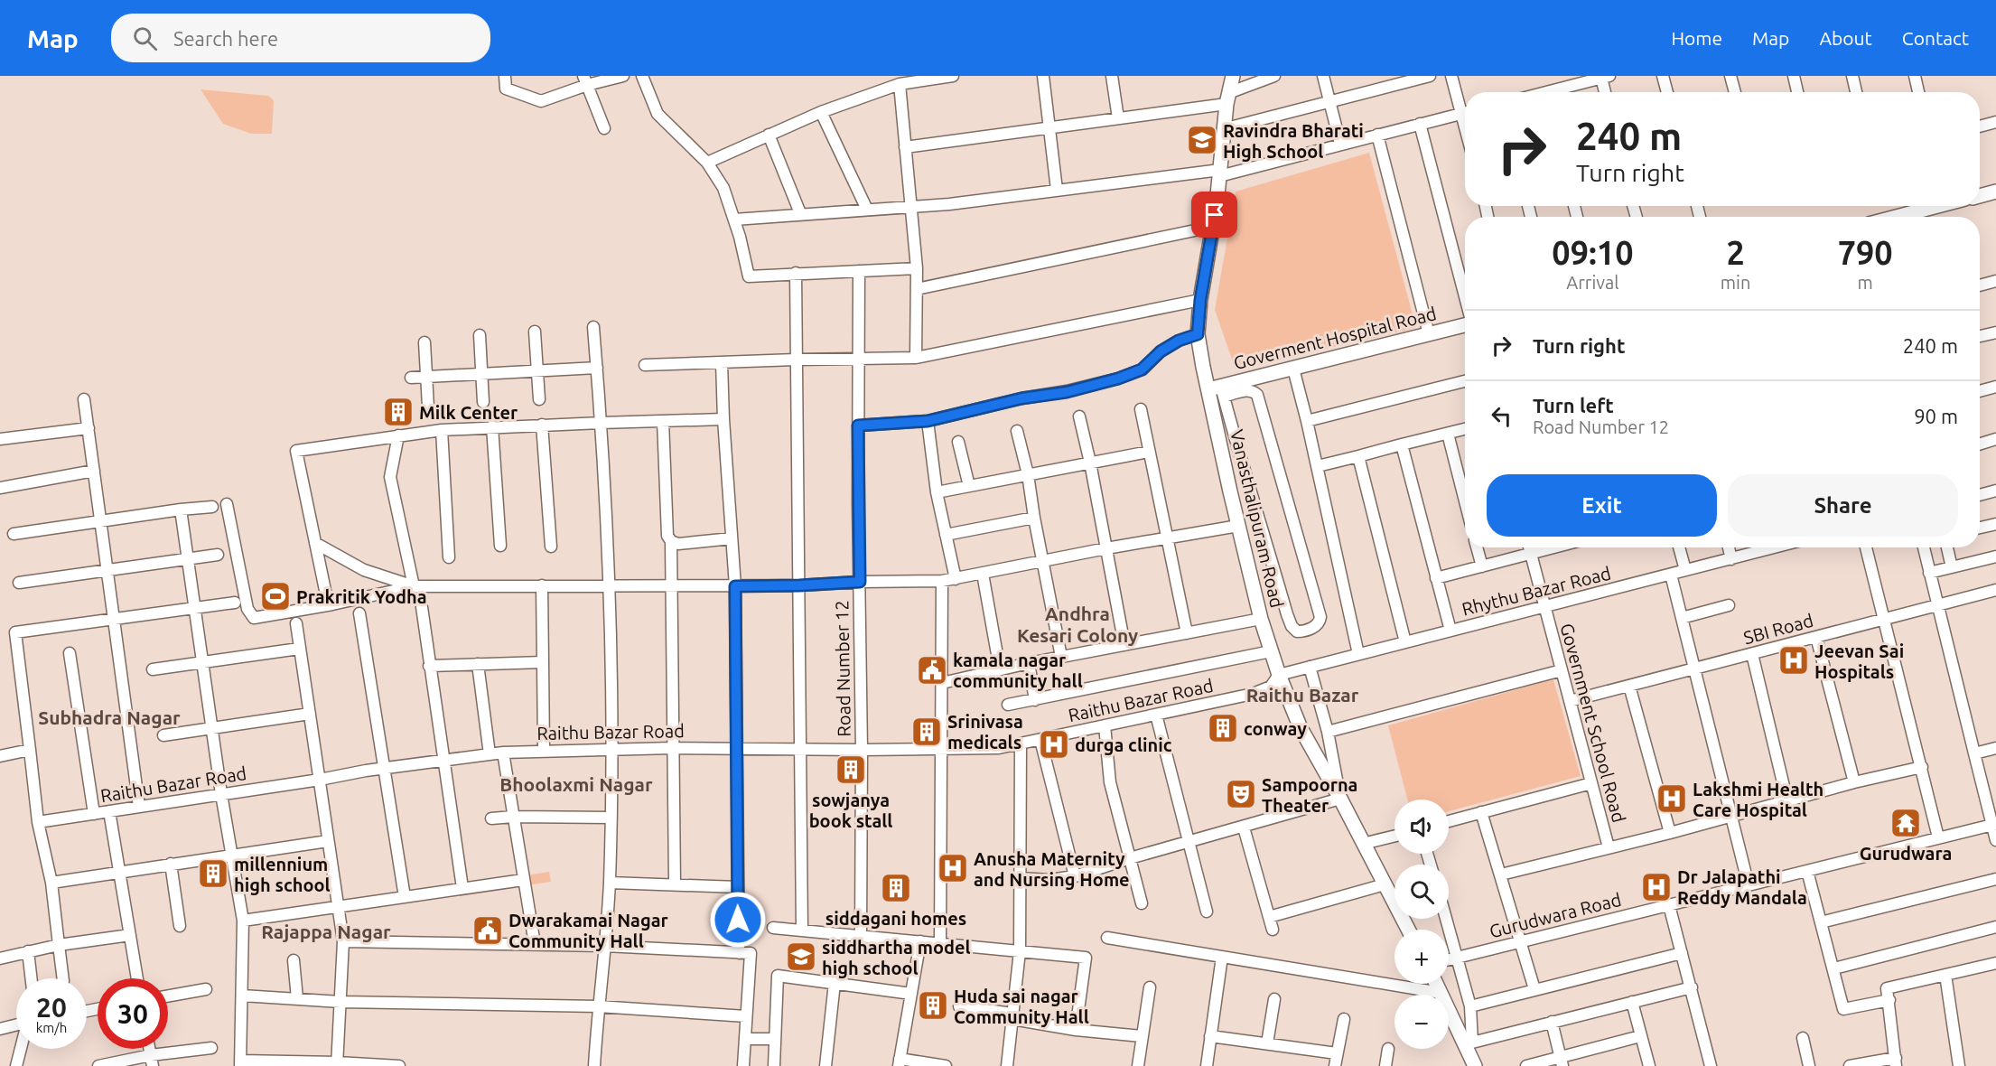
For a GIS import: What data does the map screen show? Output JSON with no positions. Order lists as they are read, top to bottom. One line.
{"streets":{"street":["Goverment Hospital Road","Vanasthalipuram Road","Rhythu Bazar Road","SBI Road","Road Number 12","Raithu Bazar Road","Government School Road","Gurudwara Road"]},"crossings":[["Goverment Hospital Road","Vanasthalipuram Road"],["Vanasthalipuram Road","Rhythu Bazar Road"],["Vanasthalipuram Road","Raithu Bazar Road"],["Rhythu Bazar Road","Raithu Bazar Road"],["Rhythu Bazar Road","Government School Road"],["SBI Road","Government School Road"],["Road Number 12","Raithu Bazar Road"]],"districts":["Andhra Kesari Colony","Raithu Bazar","Subhadra Nagar","Bhoolaxmi Nagar","Rajappa Nagar"],"places":{"school or university":["Ravindra Bharati High School","siddhartha model high school"],"building":["Milk Center","conway","Srinivasa medicals","sowjanya book stall","millennium high school","siddagani homes","Huda sai nagar Community Hall"],"sports":["Prakritik Yodha"],"hospital":["Jeevan Sai Hospitals","durga clinic","Lakshmi Health Care Hospital","Anusha Maternity and Nursing Home","Dr Jalapathi Reddy Mandala"],"public building":["kamala nagar community hall","Dwarakamai Nagar Community Hall"],"theatre":["Sampoorna Theater"],"temple":["Gurudwara"]},"page":{"header":"Map","search":"Search here","nav":["Home","Map","About","Contact"],"turn":["240 m","Turn right"],"eta":["09:10","Arrival","2","min","790","m"],"list":[{"name":"Turn right","value":"240 m"},{"name":"Turn left","note":"Road Number 12","value":"90 m"}],"buttons":["Exit","Share"],"map_buttons":["+","−"],"speed":"20 km/h","limit":"30"}}
